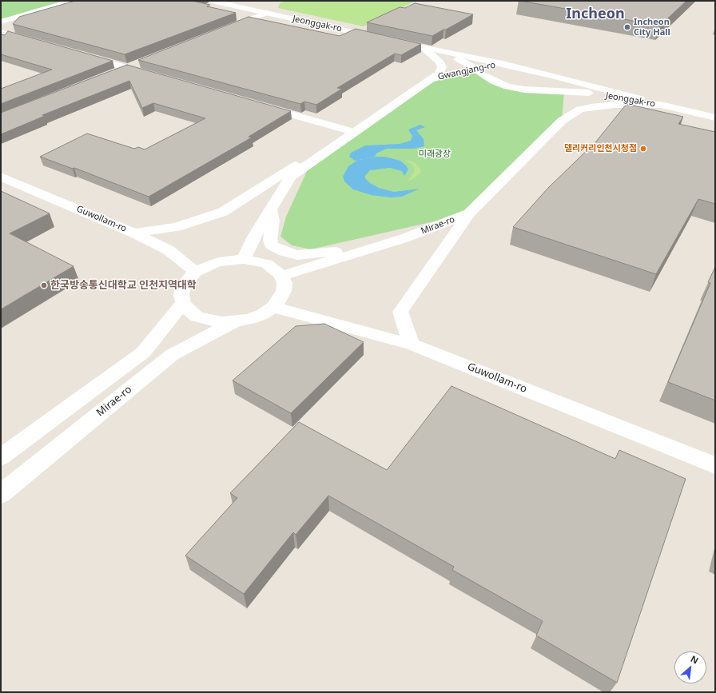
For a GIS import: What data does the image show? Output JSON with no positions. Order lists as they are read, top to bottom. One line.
{"streets":{"street":["Jeonggak-ro","Gwangjang-ro","Guwollam-ro","Mirae-ro"]},"crossings":[["Jeonggak-ro","Gwangjang-ro"],["Jeonggak-ro","Mirae-ro"],["Guwollam-ro","Mirae-ro"]],"districts":["Incheon"],"parks":["미래광장"],"places":["Incheon City Hall","델리커리인천시청점","한국방송통신대학교 인천지역대학"],"north":"top right"}
